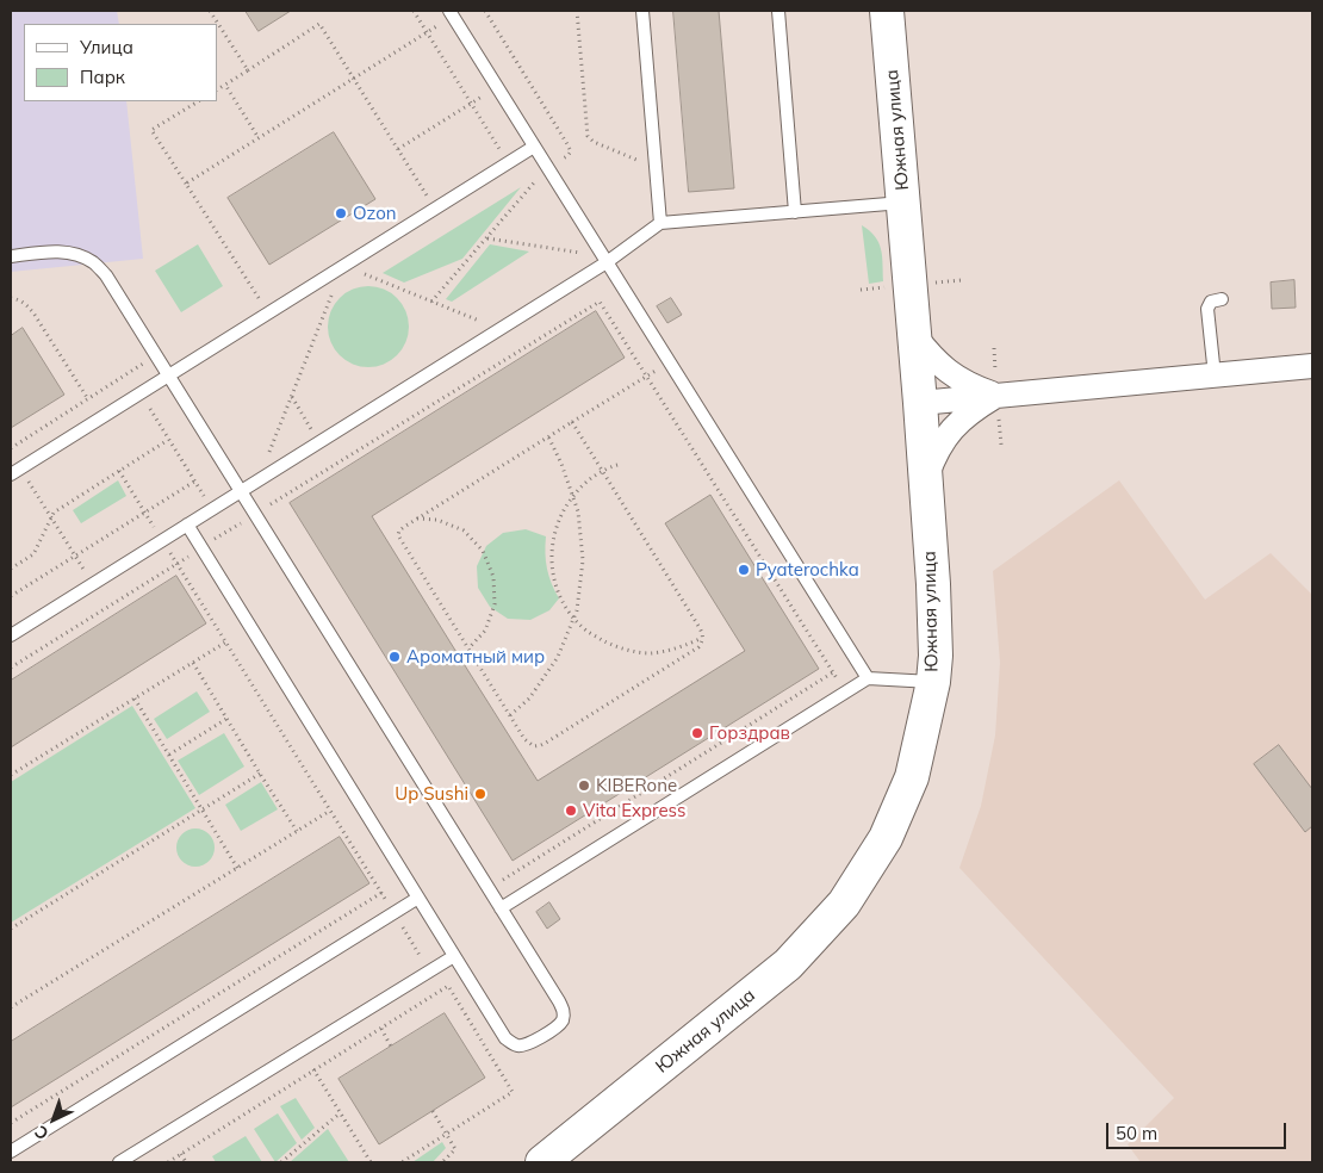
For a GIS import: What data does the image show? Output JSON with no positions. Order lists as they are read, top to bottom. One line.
{"streets":{"street":["Южная улица"]},"places":["Ozon","Pyaterochka","Ароматный мир","Горздрав","KIBERone","Up Sushi","Vita Express"],"legend":["Улица","Парк"],"scale_bar":"50 m","north":"bottom left"}
